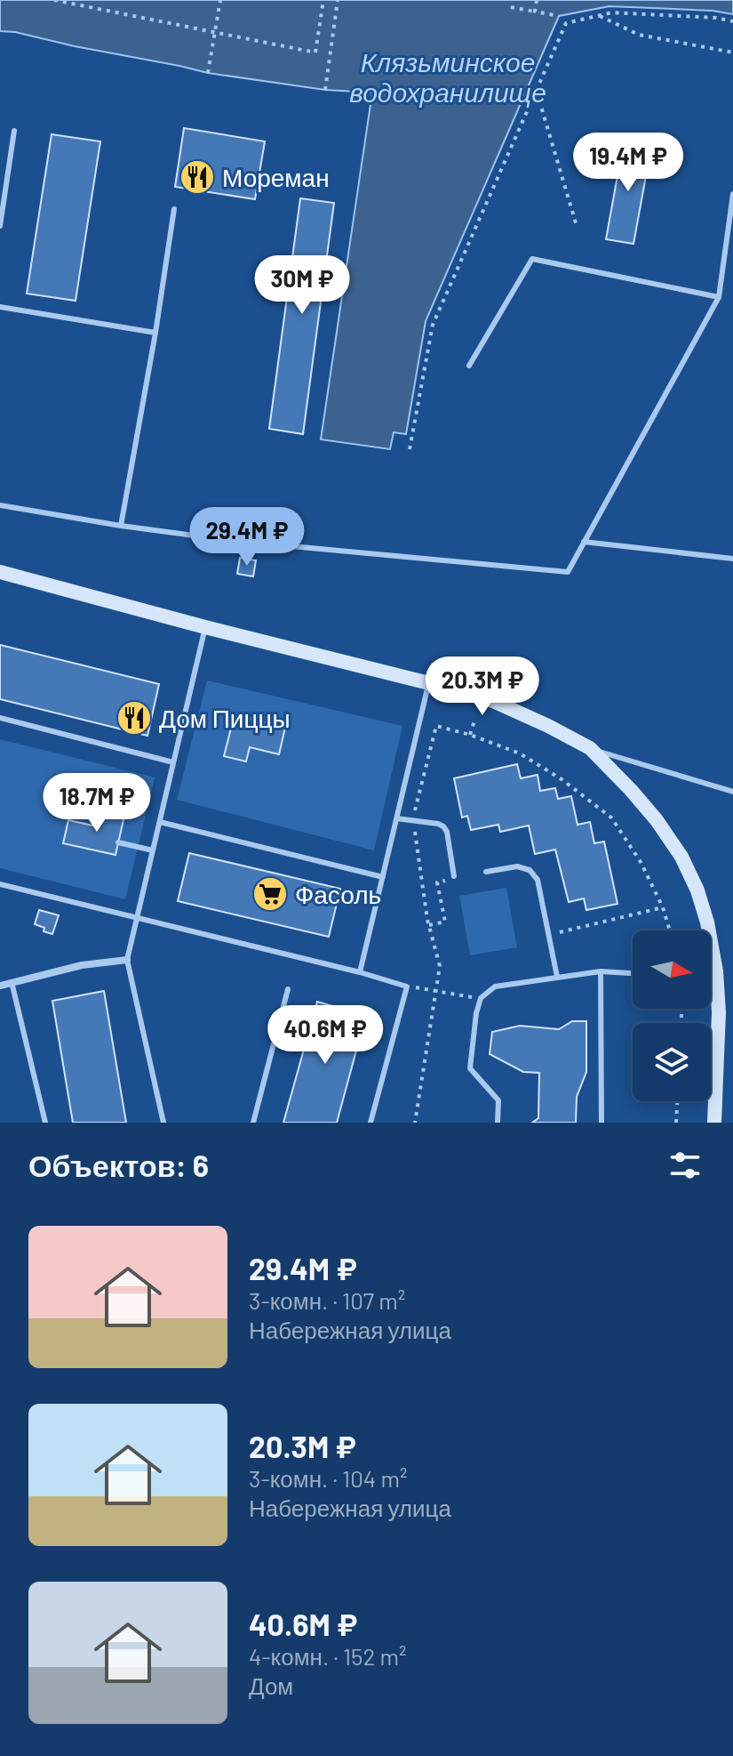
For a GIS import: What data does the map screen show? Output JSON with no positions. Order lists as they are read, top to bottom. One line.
{"water":["Клязьминское водохранилище"],"places":{"restaurant":["Мореман","Дом Пиццы"],"supermarket":["Фасоль"]},"north":"right","page":{"price":["19.4M ₽","30M ₽","29.4M ₽","20.3M ₽","18.7M ₽","40.6M ₽"],"heading":"Объектов: 6","list":[{"name":"29.4M ₽","note":"3-комн. · 107 m² · Набережная улица"},{"name":"20.3M ₽","note":"3-комн. · 104 m² · Набережная улица"},{"name":"40.6M ₽","note":"4-комн. · 152 m² · Дом"}]}}
